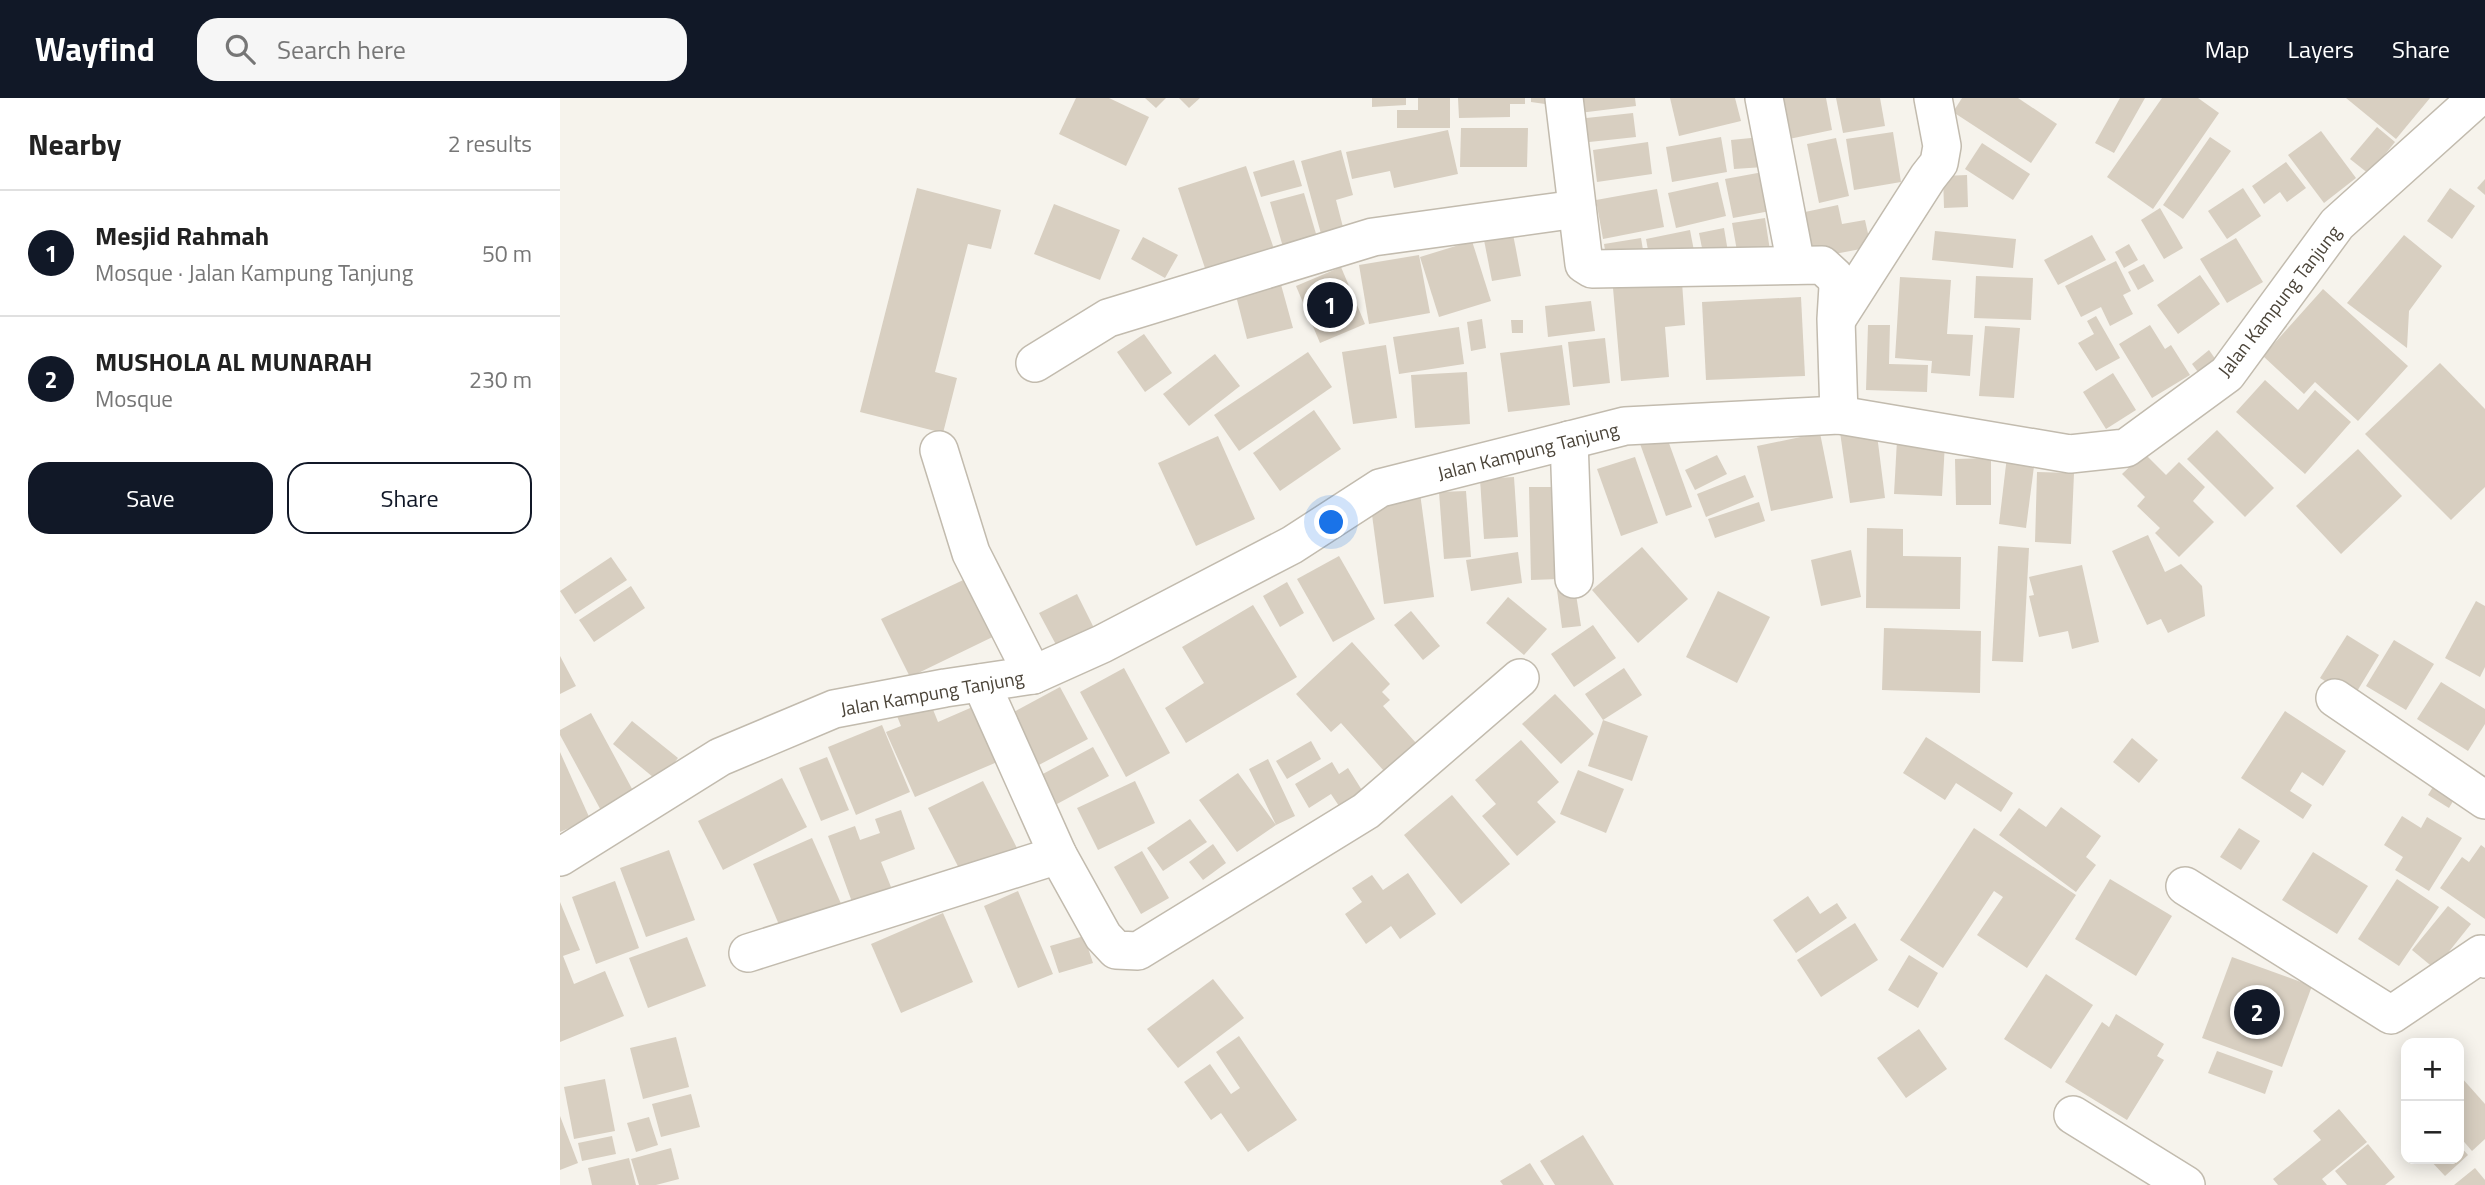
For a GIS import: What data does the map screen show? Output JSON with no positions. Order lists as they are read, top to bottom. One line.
{"streets":{"street":["Jalan Kampung Tanjung"]},"page":{"header":"Wayfind","search":"Search here","nav":["Map","Layers","Share"],"heading":["Nearby","2 results"],"list":[{"mark":"1","name":"Mesjid Rahmah","note":"Mosque · Jalan Kampung Tanjung","value":"50 m"},{"mark":"2","name":"MUSHOLA AL MUNARAH","note":"Mosque","value":"230 m"}],"pins":["1","2"],"buttons":["Save","Share"],"map_buttons":["+","−"]}}
